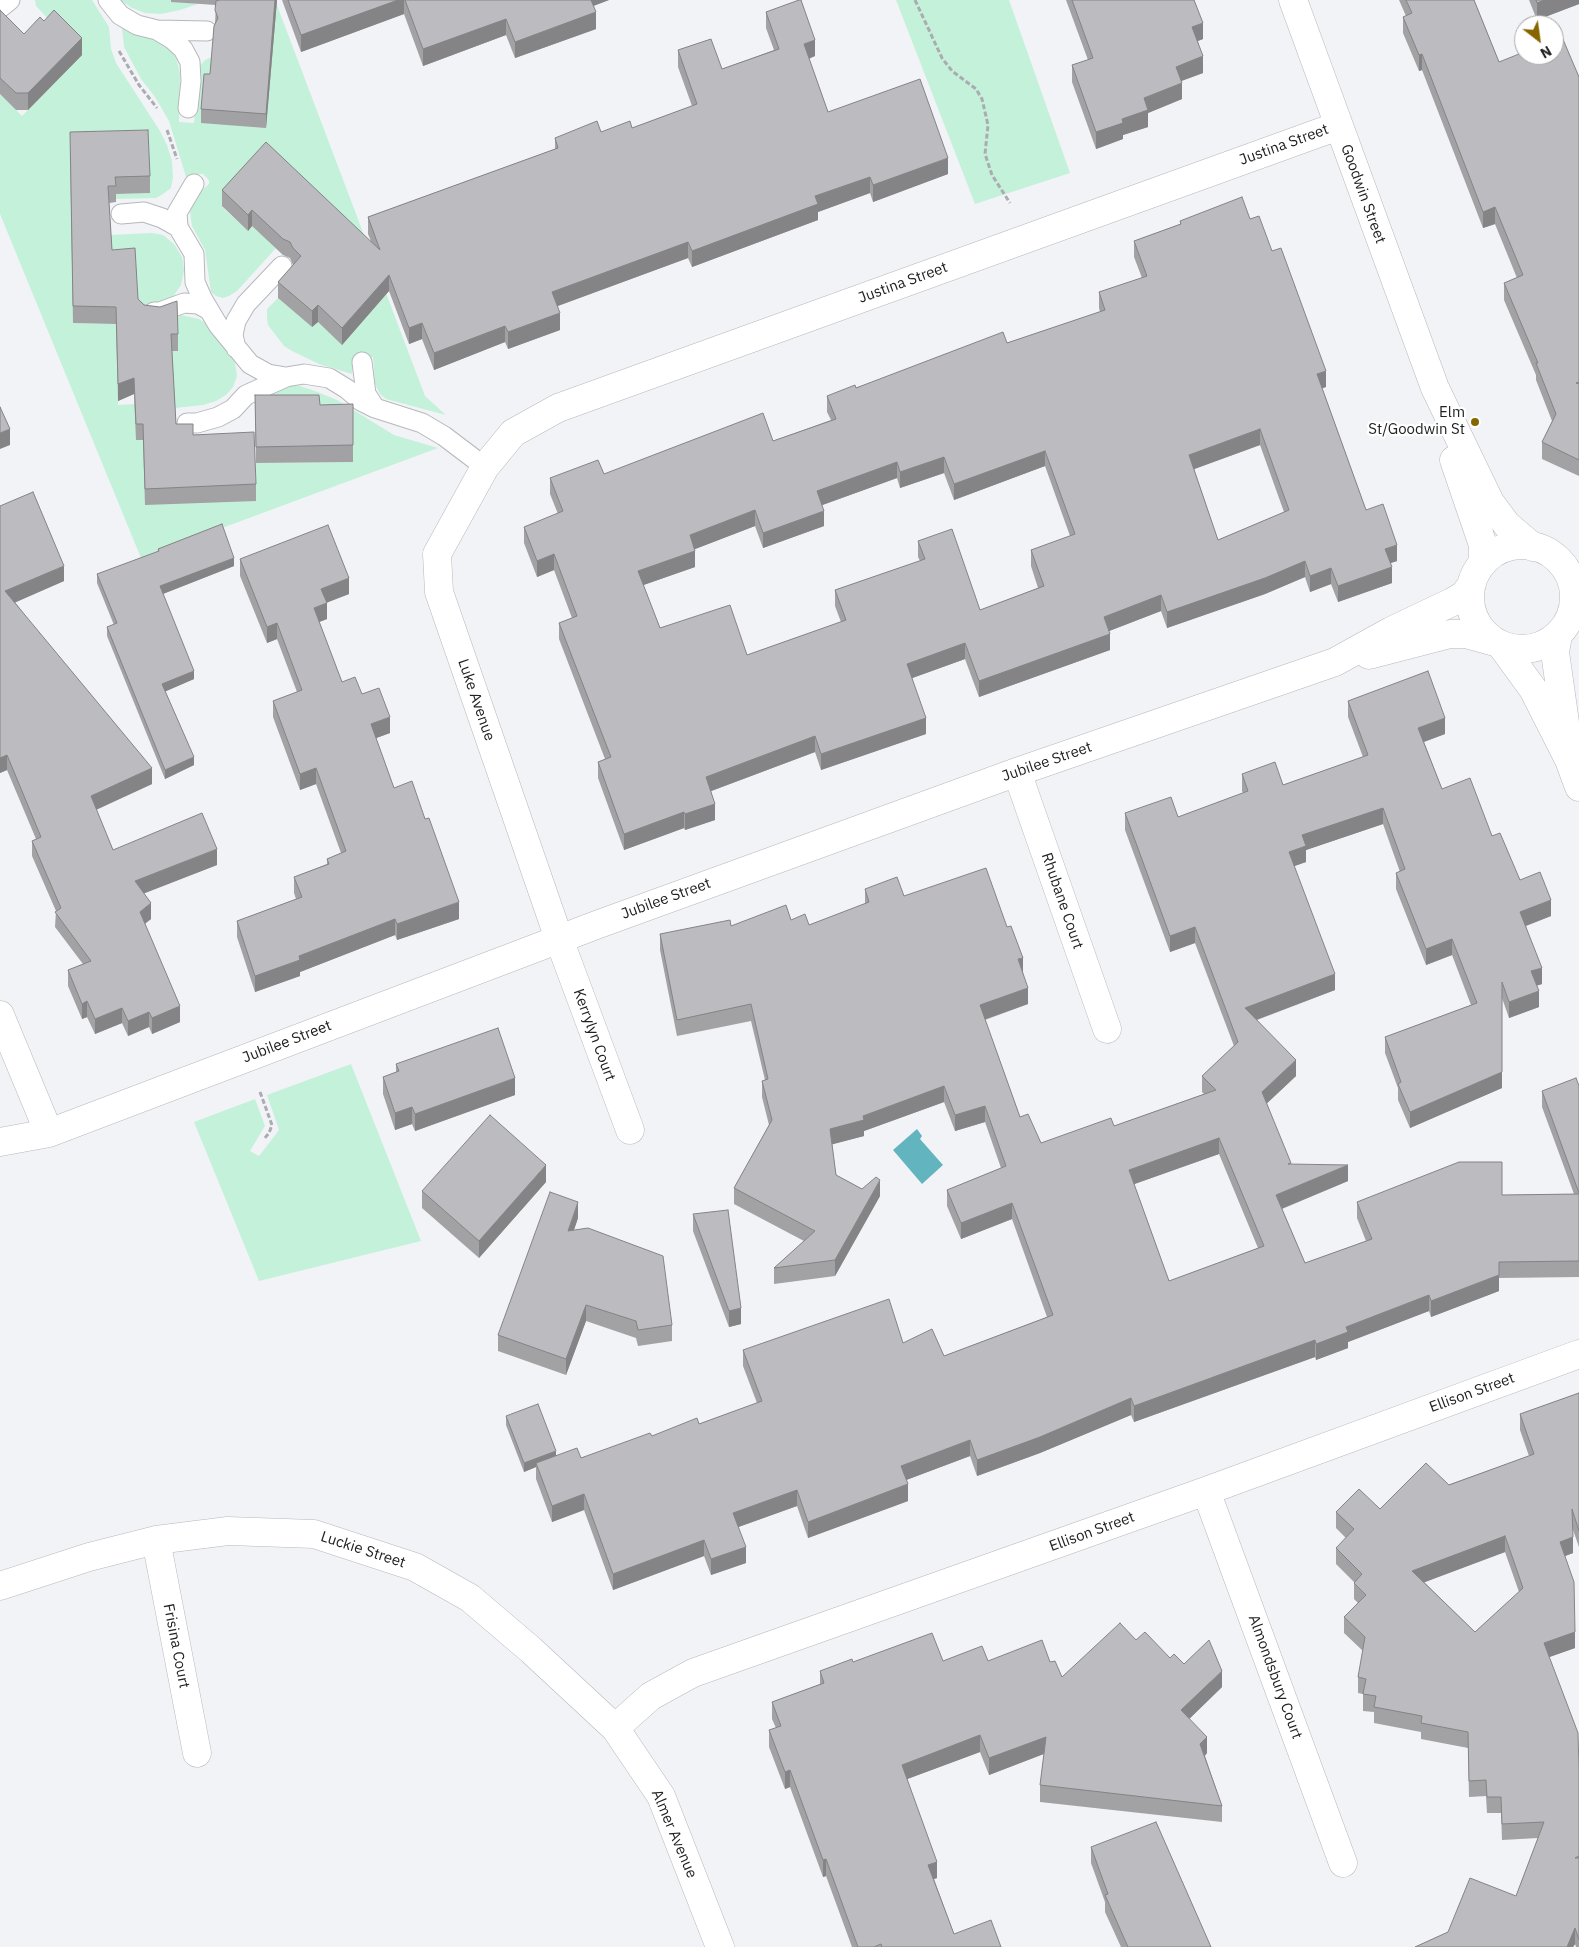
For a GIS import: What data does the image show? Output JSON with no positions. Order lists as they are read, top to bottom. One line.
{"streets":{"street":["Justina Street","Goodwin Street","Luke Avenue","Jubilee Street","Rhubane Court","Kerrylyn Court","Ellison Street","Luckie Street","Frisina Court","Almondsbury Court","Almer Avenue"]},"crossings":[["Justina Street","Goodwin Street"],["Justina Street","Luke Avenue"],["Goodwin Street","Jubilee Street"],["Luke Avenue","Jubilee Street"],["Luke Avenue","Kerrylyn Court"],["Jubilee Street","Rhubane Court"],["Jubilee Street","Kerrylyn Court"],["Ellison Street","Luckie Street"],["Ellison Street","Almondsbury Court"],["Ellison Street","Almer Avenue"],["Luckie Street","Frisina Court"],["Luckie Street","Almer Avenue"]],"places":["Elm St/Goodwin St"],"north":"bottom right"}
